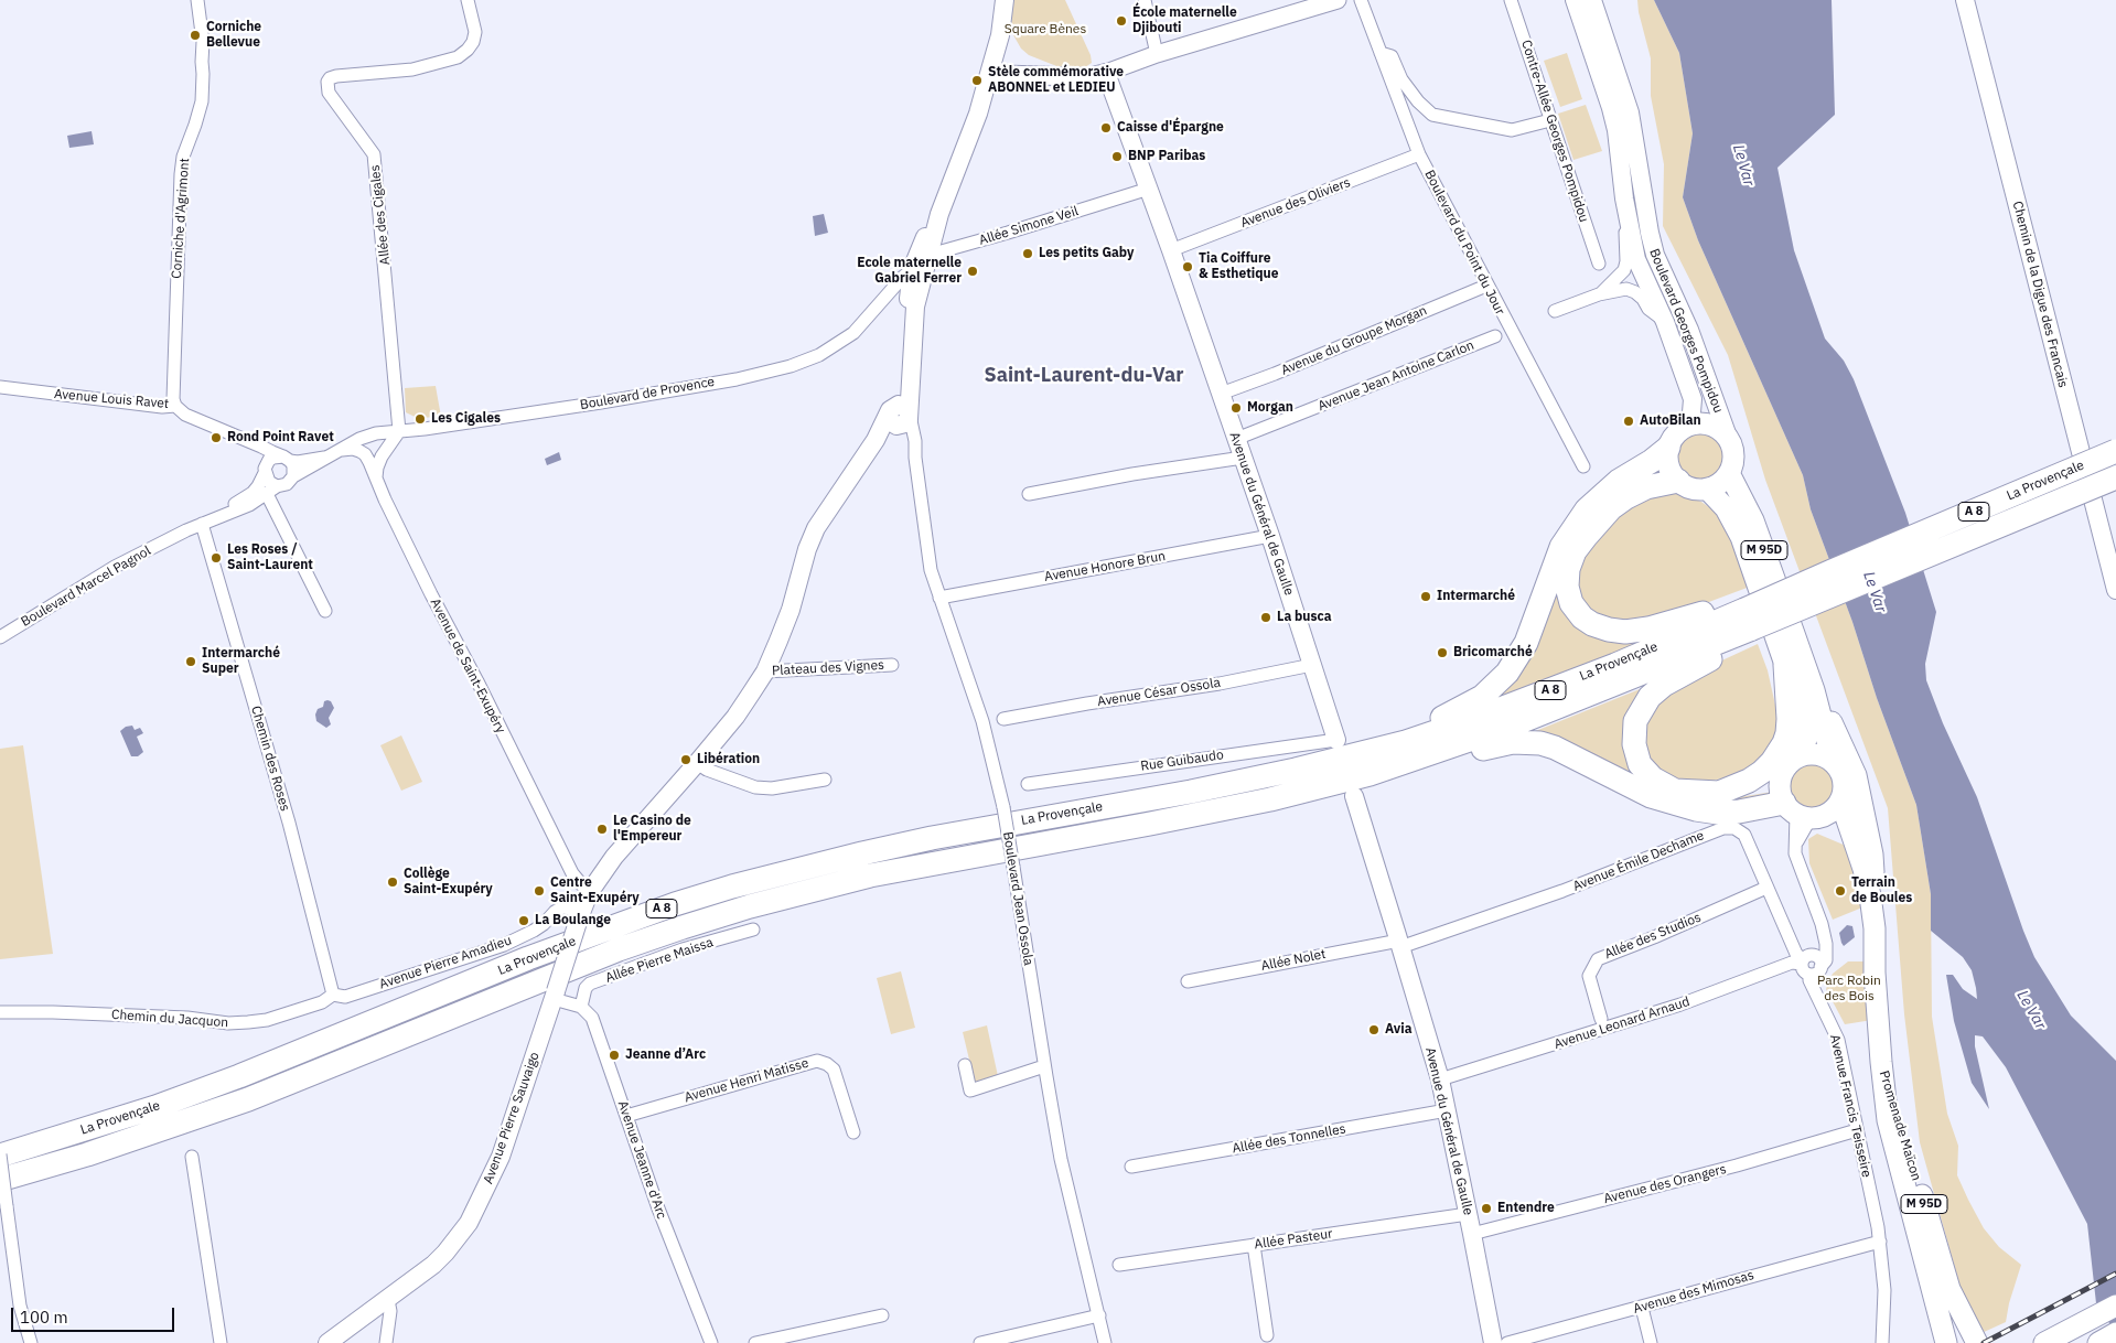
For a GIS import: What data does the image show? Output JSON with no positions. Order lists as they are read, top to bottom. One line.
{"streets":{"highway":["La Provençale","A 8"],"main road":["Chemin de la Digue des Francais","Boulevard Georges Pompidou","Avenue du Général de Gaulle","M 95D","Avenue Pierre Sauvaigo","Promenade Maïcon"],"street":["Contre-Allée Georges Pompidou","Avenue des Oliviers","Allée des Cigales","Corniche d'Agrimont","Allée Simone Veil","Boulevard du Point du Jour","Avenue du Groupe Morgan","Avenue Jean Antoine Carlon","Boulevard de Provence","Avenue Louis Ravet","Avenue Honore Brun","Boulevard Marcel Pagnol","Avenue de Saint-Exupéry","Plateau des Vignes","Avenue César Ossola","Chemin des Roses","Rue Guibaudo","Avenue Émile Dechame","Boulevard Jean Ossola","Allée des Studios","Allée Pierre Maissa","Allée Nolet","Avenue Pierre Amadieu","Chemin du Jacquon","Avenue Leonard Arnaud","Avenue Henri Matisse","Avenue Francis Teisseire","Allée des Tonnelles","Avenue Jeanne d'Arc","Avenue des Orangers","Allée Pasteur","Avenue des Mimosas"]},"crossings":[["Avenue des Oliviers","Boulevard du Point du Jour"],["Avenue des Oliviers","Avenue du Général de Gaulle"],["Allée des Cigales","Boulevard de Provence"],["Corniche d'Agrimont","Avenue Louis Ravet"],["Allée Simone Veil","Boulevard de Provence"],["Allée Simone Veil","Avenue du Général de Gaulle"],["Boulevard du Point du Jour","Avenue du Groupe Morgan"],["Boulevard Georges Pompidou","M 95D"],["Avenue du Groupe Morgan","Avenue du Général de Gaulle"],["Avenue Jean Antoine Carlon","Avenue du Général de Gaulle"],["Boulevard de Provence","Avenue Louis Ravet"],["Boulevard de Provence","Boulevard Marcel Pagnol"],["Boulevard de Provence","Avenue de Saint-Exupéry"],["Avenue Louis Ravet","Boulevard Marcel Pagnol"],["La Provençale","Avenue du Général de Gaulle"],["La Provençale","Rue Guibaudo"],["Avenue du Général de Gaulle","Avenue Honore Brun"],["Avenue du Général de Gaulle","Avenue César Ossola"],["Avenue du Général de Gaulle","Rue Guibaudo"],["Avenue du Général de Gaulle","Avenue Émile Dechame"],["Avenue du Général de Gaulle","Allée Nolet"],["Avenue du Général de Gaulle","Avenue Leonard Arnaud"],["Avenue du Général de Gaulle","Allée des Tonnelles"],["Avenue du Général de Gaulle","Avenue des Orangers"],["Avenue du Général de Gaulle","Allée Pasteur"],["M 95D","Promenade Maïcon"],["Avenue Honore Brun","Boulevard Jean Ossola"],["Boulevard Marcel Pagnol","Chemin des Roses"],["Avenue de Saint-Exupéry","Avenue Pierre Amadieu"],["Avenue de Saint-Exupéry","Avenue Pierre Sauvaigo"],["Plateau des Vignes","Avenue Pierre Sauvaigo"],["Chemin des Roses","Avenue Pierre Amadieu"],["Chemin des Roses","Chemin du Jacquon"],["Avenue Émile Dechame","Allée des Studios"],["Avenue Émile Dechame","Allée Nolet"],["Avenue Émile Dechame","Avenue Leonard Arnaud"],["Avenue Émile Dechame","Avenue Francis Teisseire"],["Boulevard Jean Ossola","Avenue Pierre Sauvaigo"],["Allée Pierre Maissa","Avenue Jeanne d'Arc"],["Avenue Pierre Amadieu","Chemin du Jacquon"],["Avenue Pierre Amadieu","Avenue Pierre Sauvaigo"],["Avenue Leonard Arnaud","Avenue Francis Teisseire"],["Avenue Henri Matisse","Avenue Jeanne d'Arc"],["Avenue Francis Teisseire","Avenue des Orangers"],["Avenue Francis Teisseire","Avenue des Mimosas"]],"districts":["Saint-Laurent-du-Var"],"water":["Le Var"],"parks":["Square Bènes","Parc Robin des Bois"],"places":["École maternelle Djibouti","Corniche Bellevue","Stèle commémorative ABONNEL et LEDIEU","Caisse d'Épargne","BNP Paribas","Les petits Gaby","Tia Coiffure & Esthetique","Ecole maternelle Gabriel Ferrer","Morgan","Les Cigales","AutoBilan","Rond Point Ravet","Les Roses / Saint-Laurent","Intermarché","La busca","Bricomarché","Intermarché Super","Libération","Le Casino de l'Empereur","Collège Saint-Exupéry","Centre Saint-Exupéry","Terrain de Boules","La Boulange","Avia","Jeanne d’Arc","Entendre"],"scale_bar":"100 m"}
